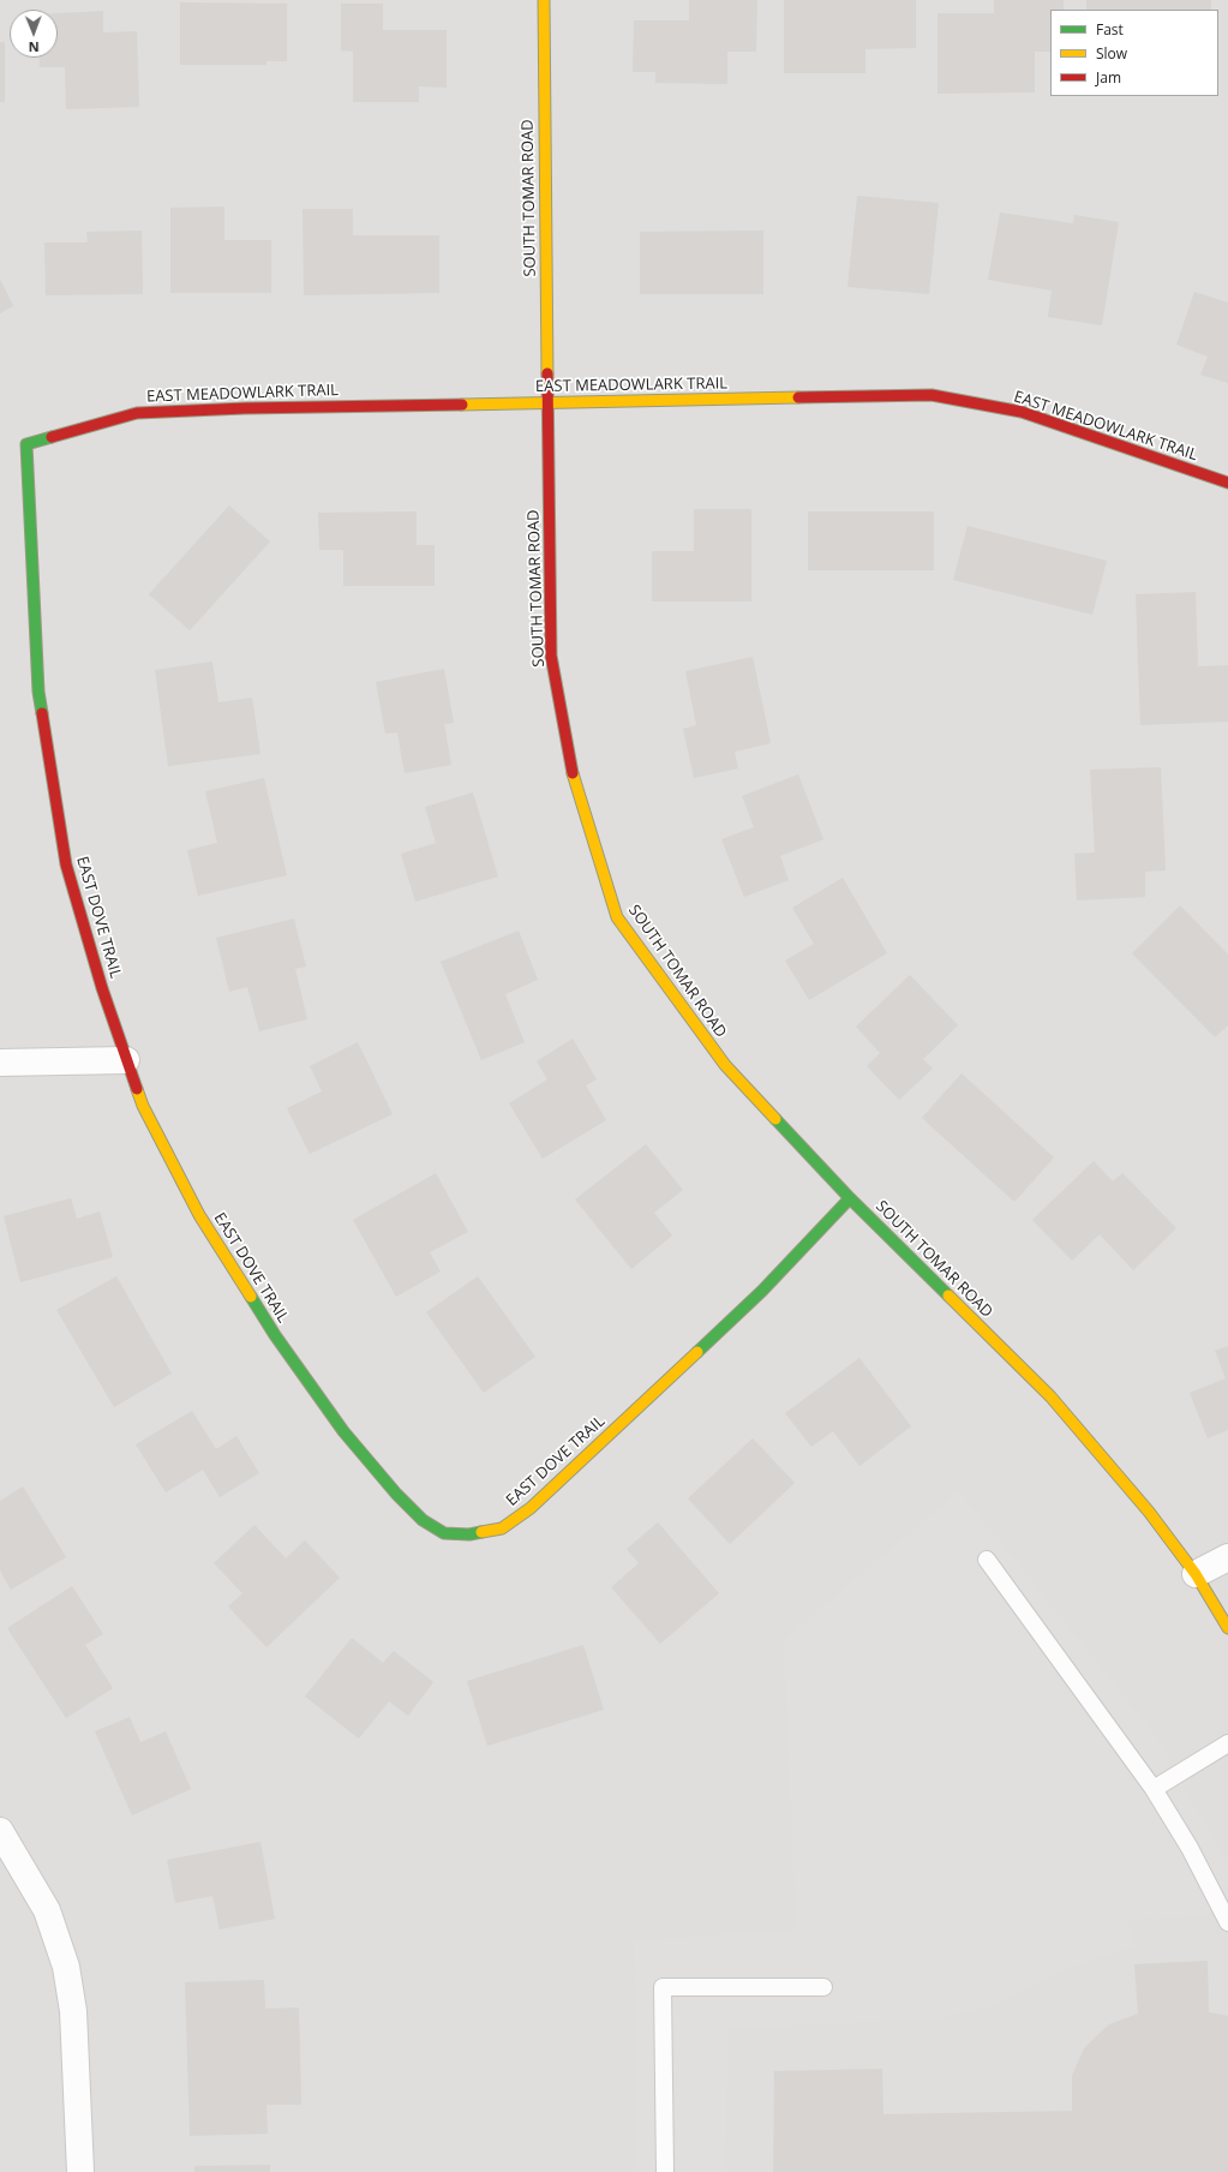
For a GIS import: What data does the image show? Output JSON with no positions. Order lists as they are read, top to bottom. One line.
{"streets":{"street":["SOUTH TOMAR ROAD","EAST MEADOWLARK TRAIL","EAST DOVE TRAIL"]},"crossings":[["SOUTH TOMAR ROAD","EAST MEADOWLARK TRAIL"],["SOUTH TOMAR ROAD","EAST DOVE TRAIL"],["EAST MEADOWLARK TRAIL","EAST DOVE TRAIL"]],"legend":["Fast","Slow","Jam"],"north":"bottom"}
